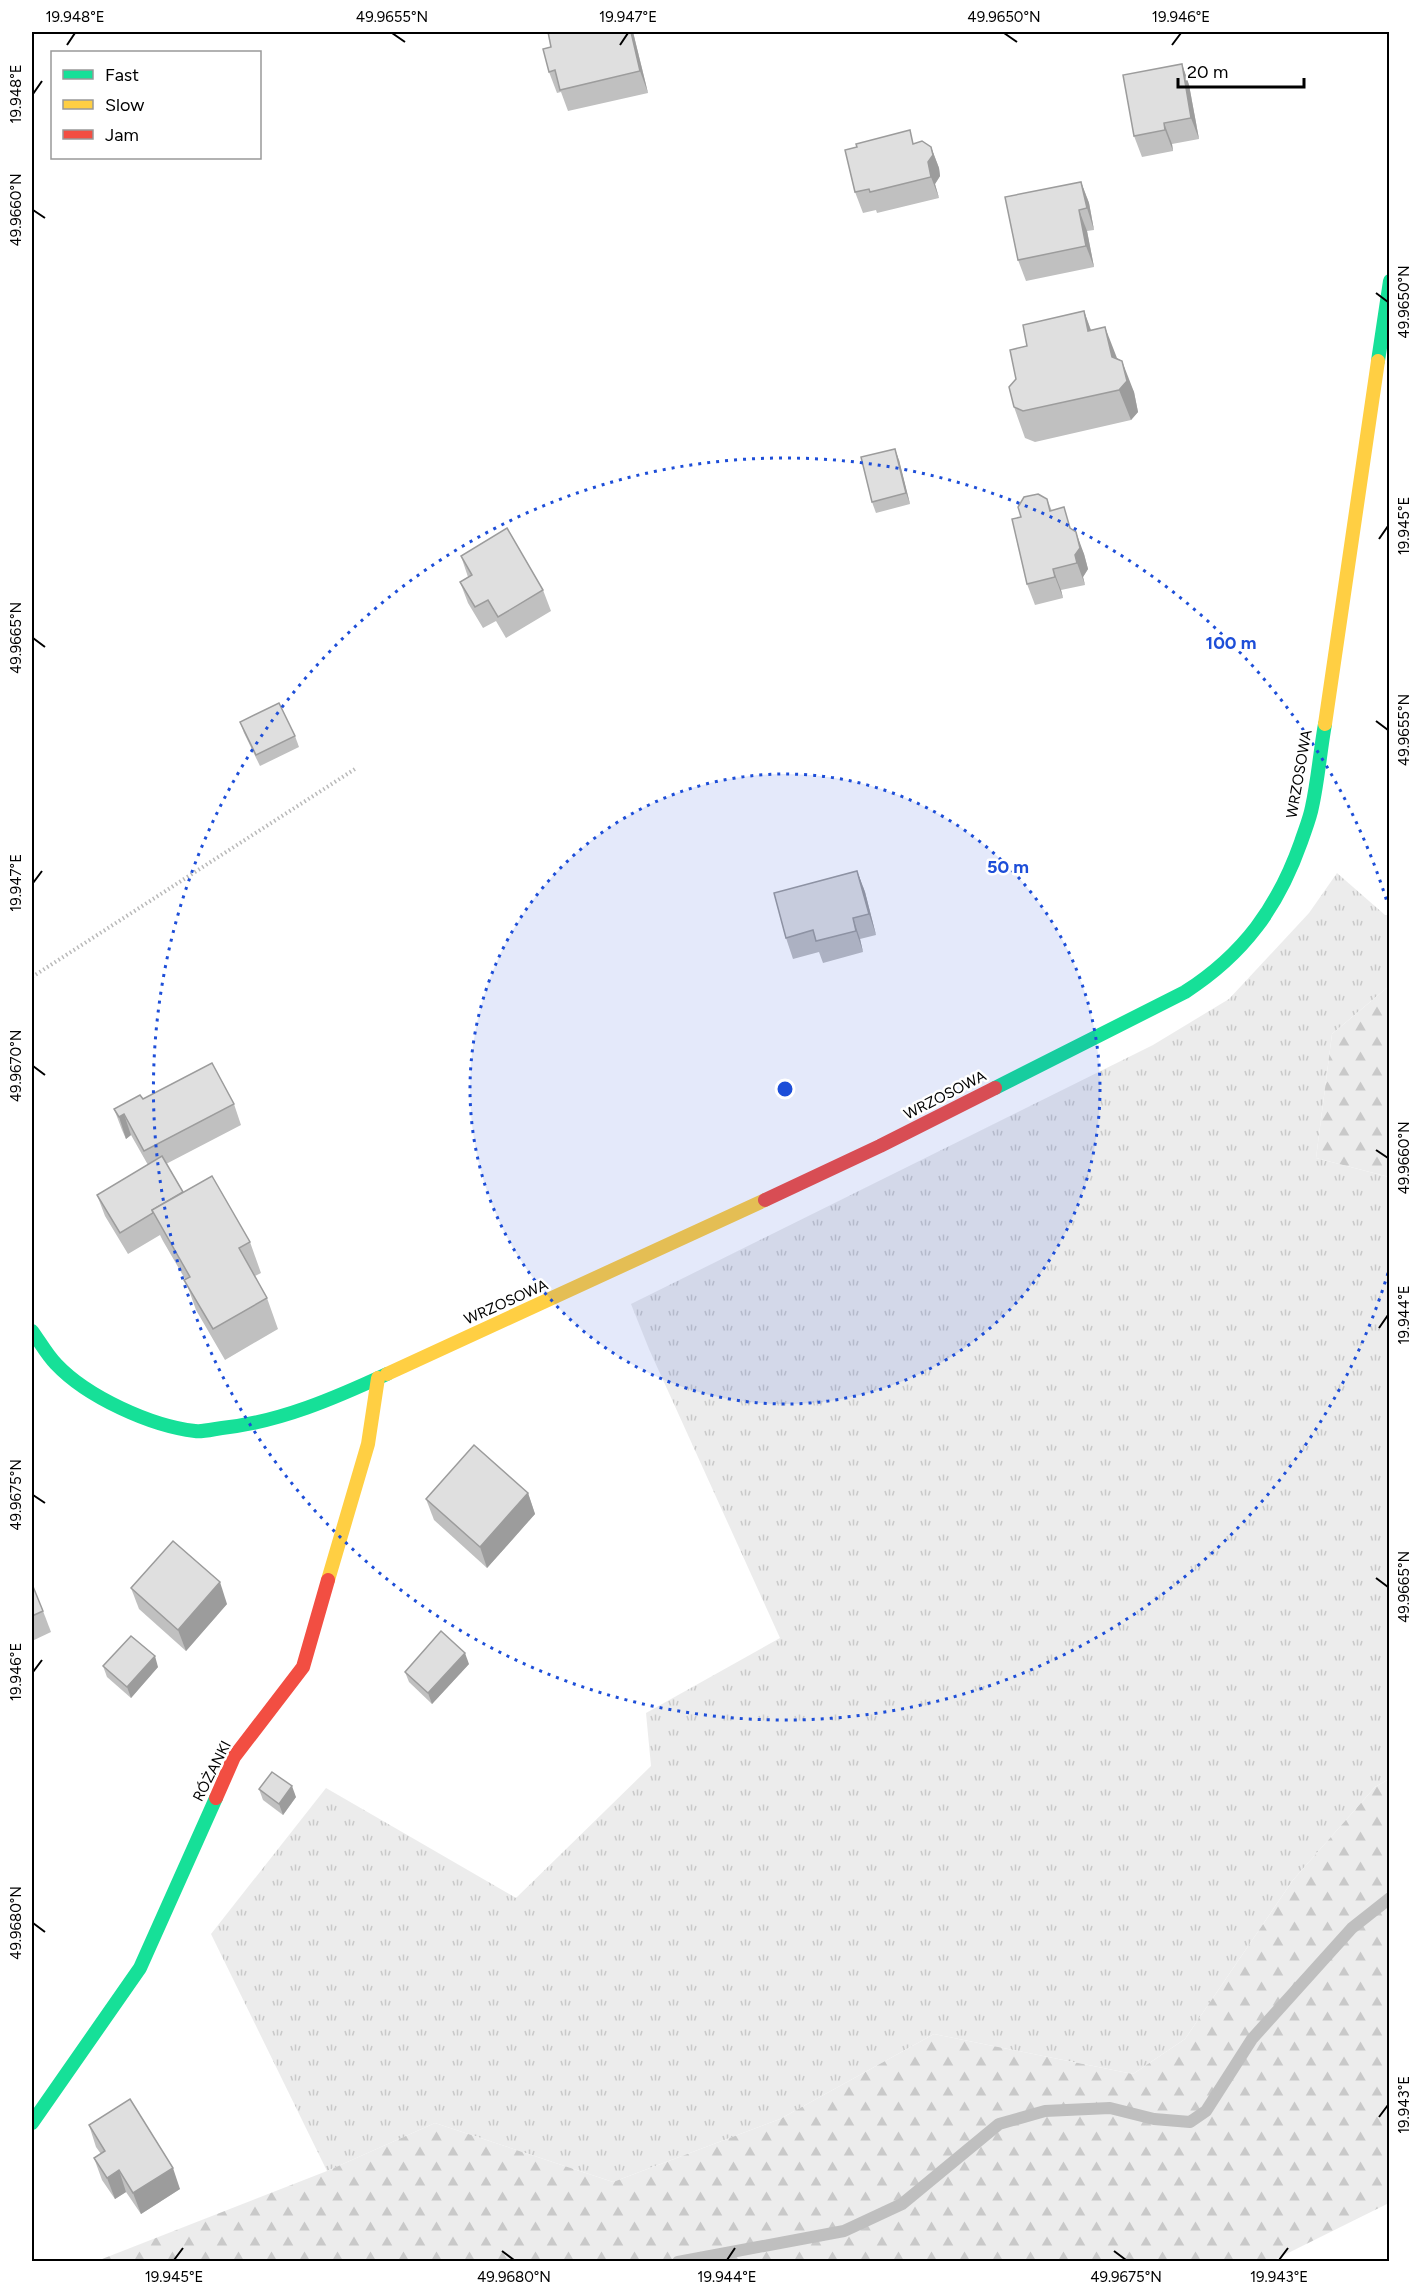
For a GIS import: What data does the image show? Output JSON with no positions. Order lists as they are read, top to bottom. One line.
{"streets":{"street":["WRZOSOWA","RÓŻANKI"]},"crossings":[["WRZOSOWA","RÓŻANKI"]],"legend":["Fast","Slow","Jam"],"scale_bar":"20 m","coordinates":["19.948°E","49.9655°N","19.947°E","49.9650°N","19.946°E","49.9660°N","19.945°E","49.9665°N","49.9670°N","19.944°E","49.9675°N","49.9680°N","19.943°E"],"rings":["100 m","50 m"]}
